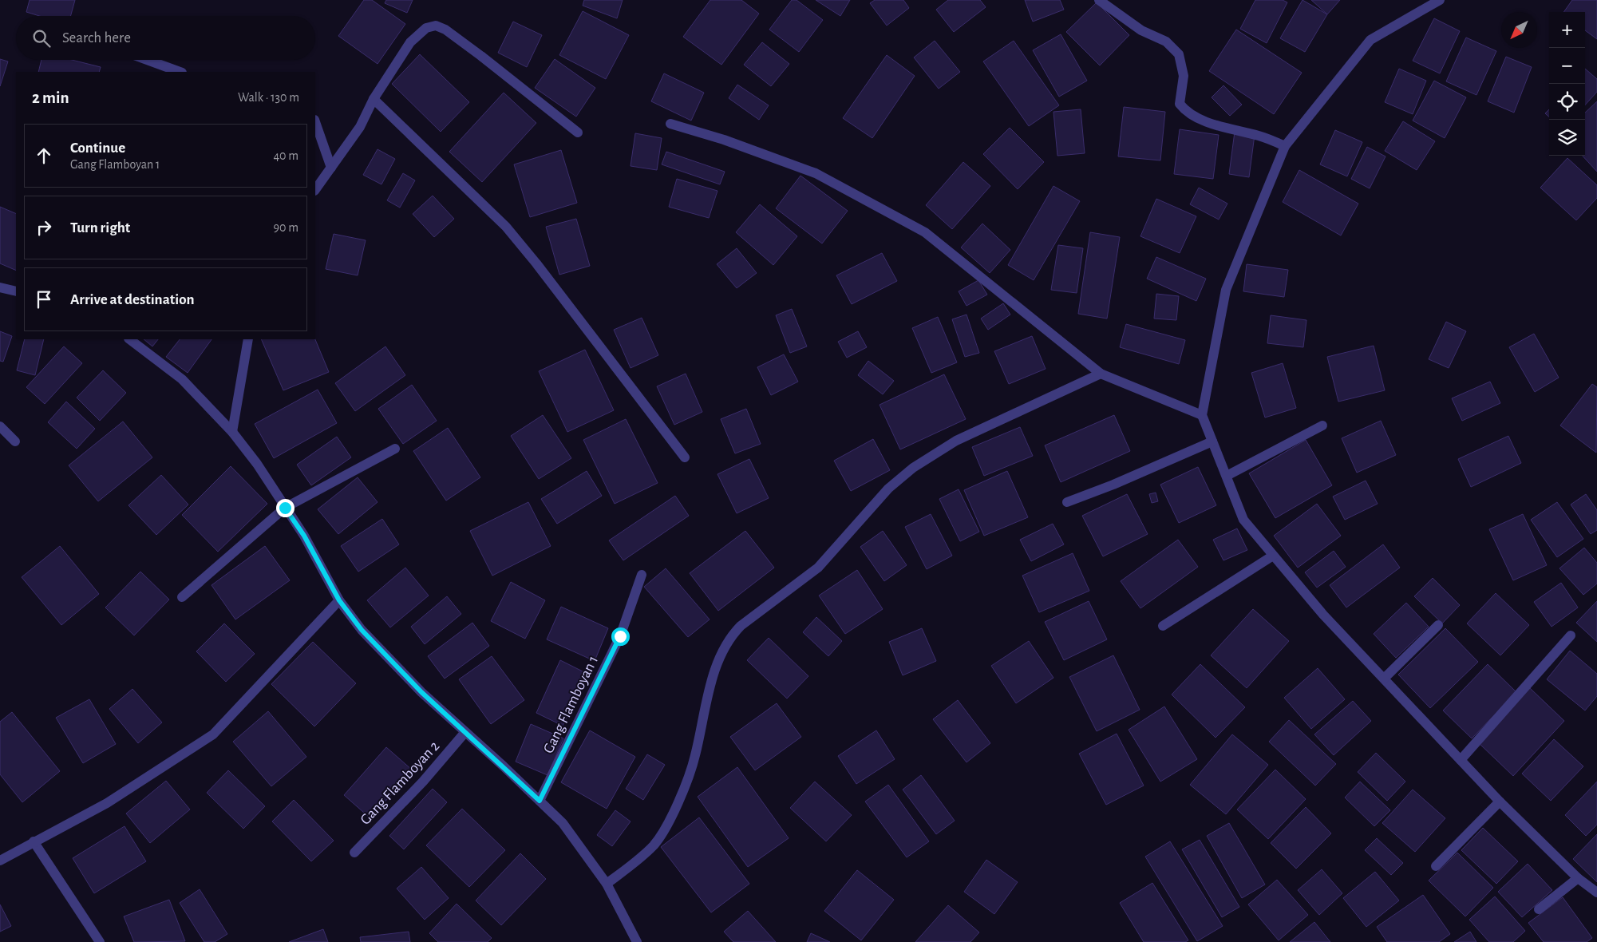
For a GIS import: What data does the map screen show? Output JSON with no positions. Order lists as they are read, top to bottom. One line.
{"streets":{"street":["Gang Flamboyan 1","Gang Flamboyan 2"]},"north":"bottom left","page":{"map_buttons":["+","−"],"search":"Search here","heading":["2 min","Walk · 130 m"],"list":[["Continue","Gang Flamboyan 1","40 m"],["Turn right","90 m"],"Arrive at destination"]}}
